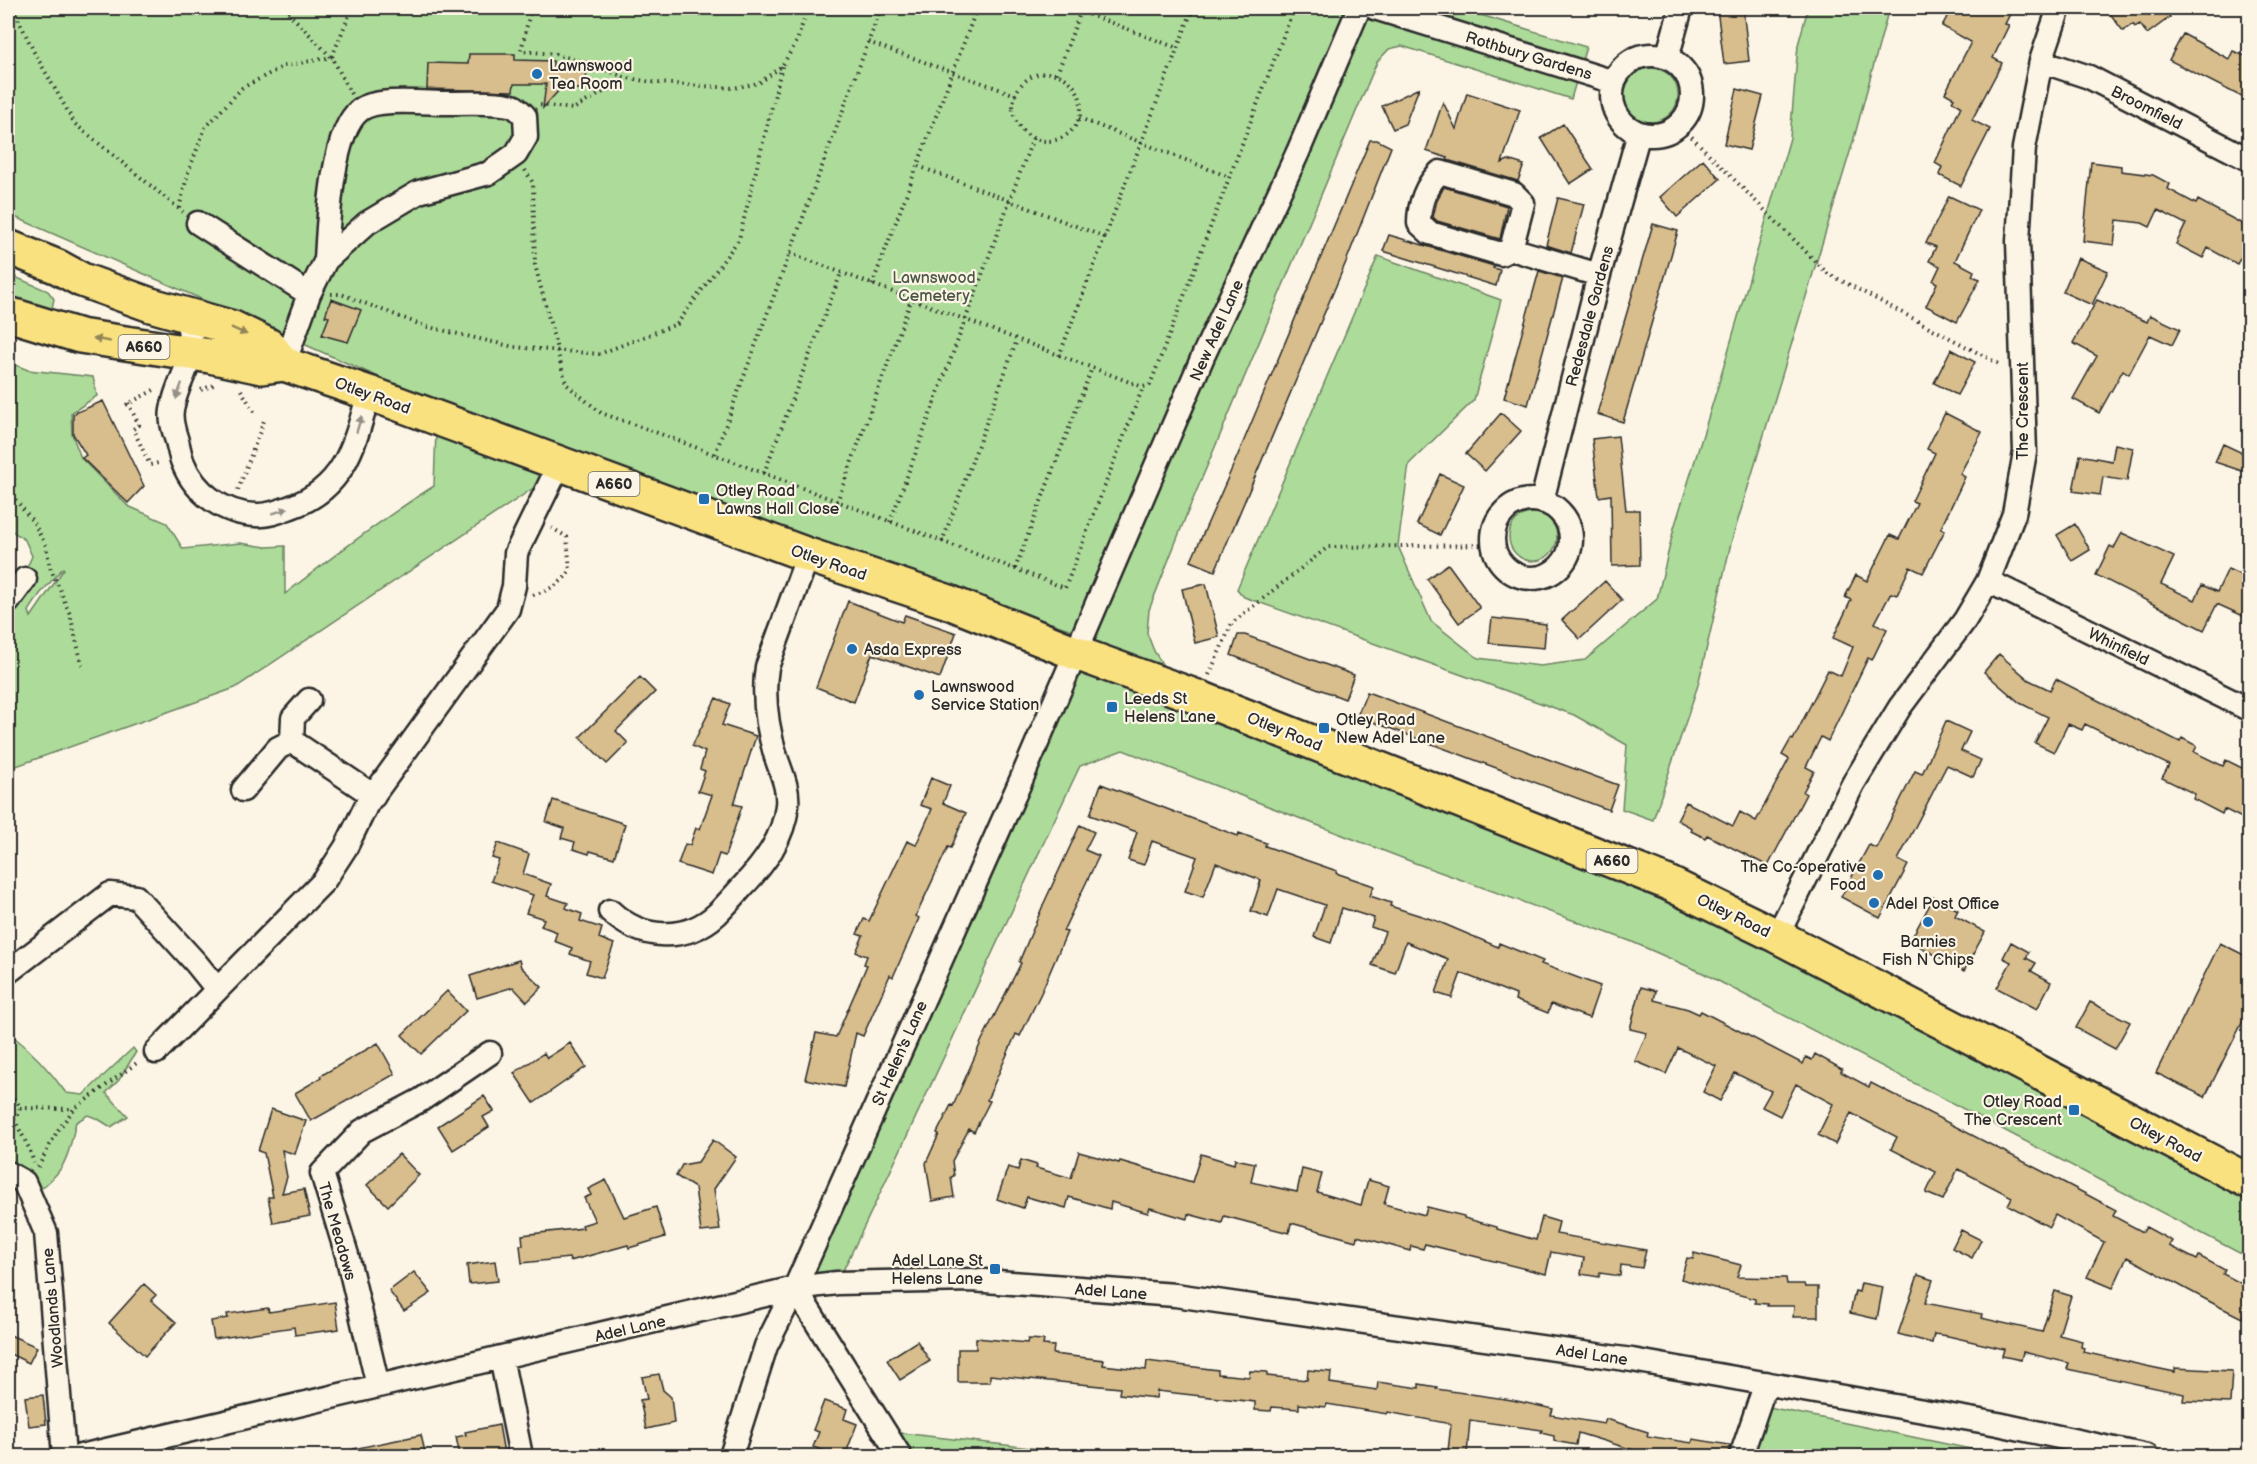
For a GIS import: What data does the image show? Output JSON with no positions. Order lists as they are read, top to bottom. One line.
{"streets":{"highway":["A660","Otley Road"],"street":["Rothbury Gardens","Broomfield","Redesdale Gardens","New Adel Lane","The Crescent","Whinfield","St Helen's Lane","The Meadows","Adel Lane","Woodlands Lane"]},"crossings":[["Rothbury Gardens","Redesdale Gardens"],["Broomfield","The Crescent"],["New Adel Lane","Otley Road"],["New Adel Lane","St Helen's Lane"],["Otley Road","The Crescent"],["Otley Road","St Helen's Lane"],["The Crescent","Whinfield"],["St Helen's Lane","Adel Lane"],["The Meadows","Adel Lane"]],"parks":["Lawnswood Cemetery"],"places":{"other":["Lawnswood Tea Room","Asda Express","Lawnswood Service Station","The Co-operative Food","Adel Post Office","Barnies Fish N Chips"],"transit":["Otley Road Lawns Hall Close","Leeds St Helens Lane","Otley Road New Adel Lane","Otley Road The Crescent","Adel Lane St Helens Lane"]}}
